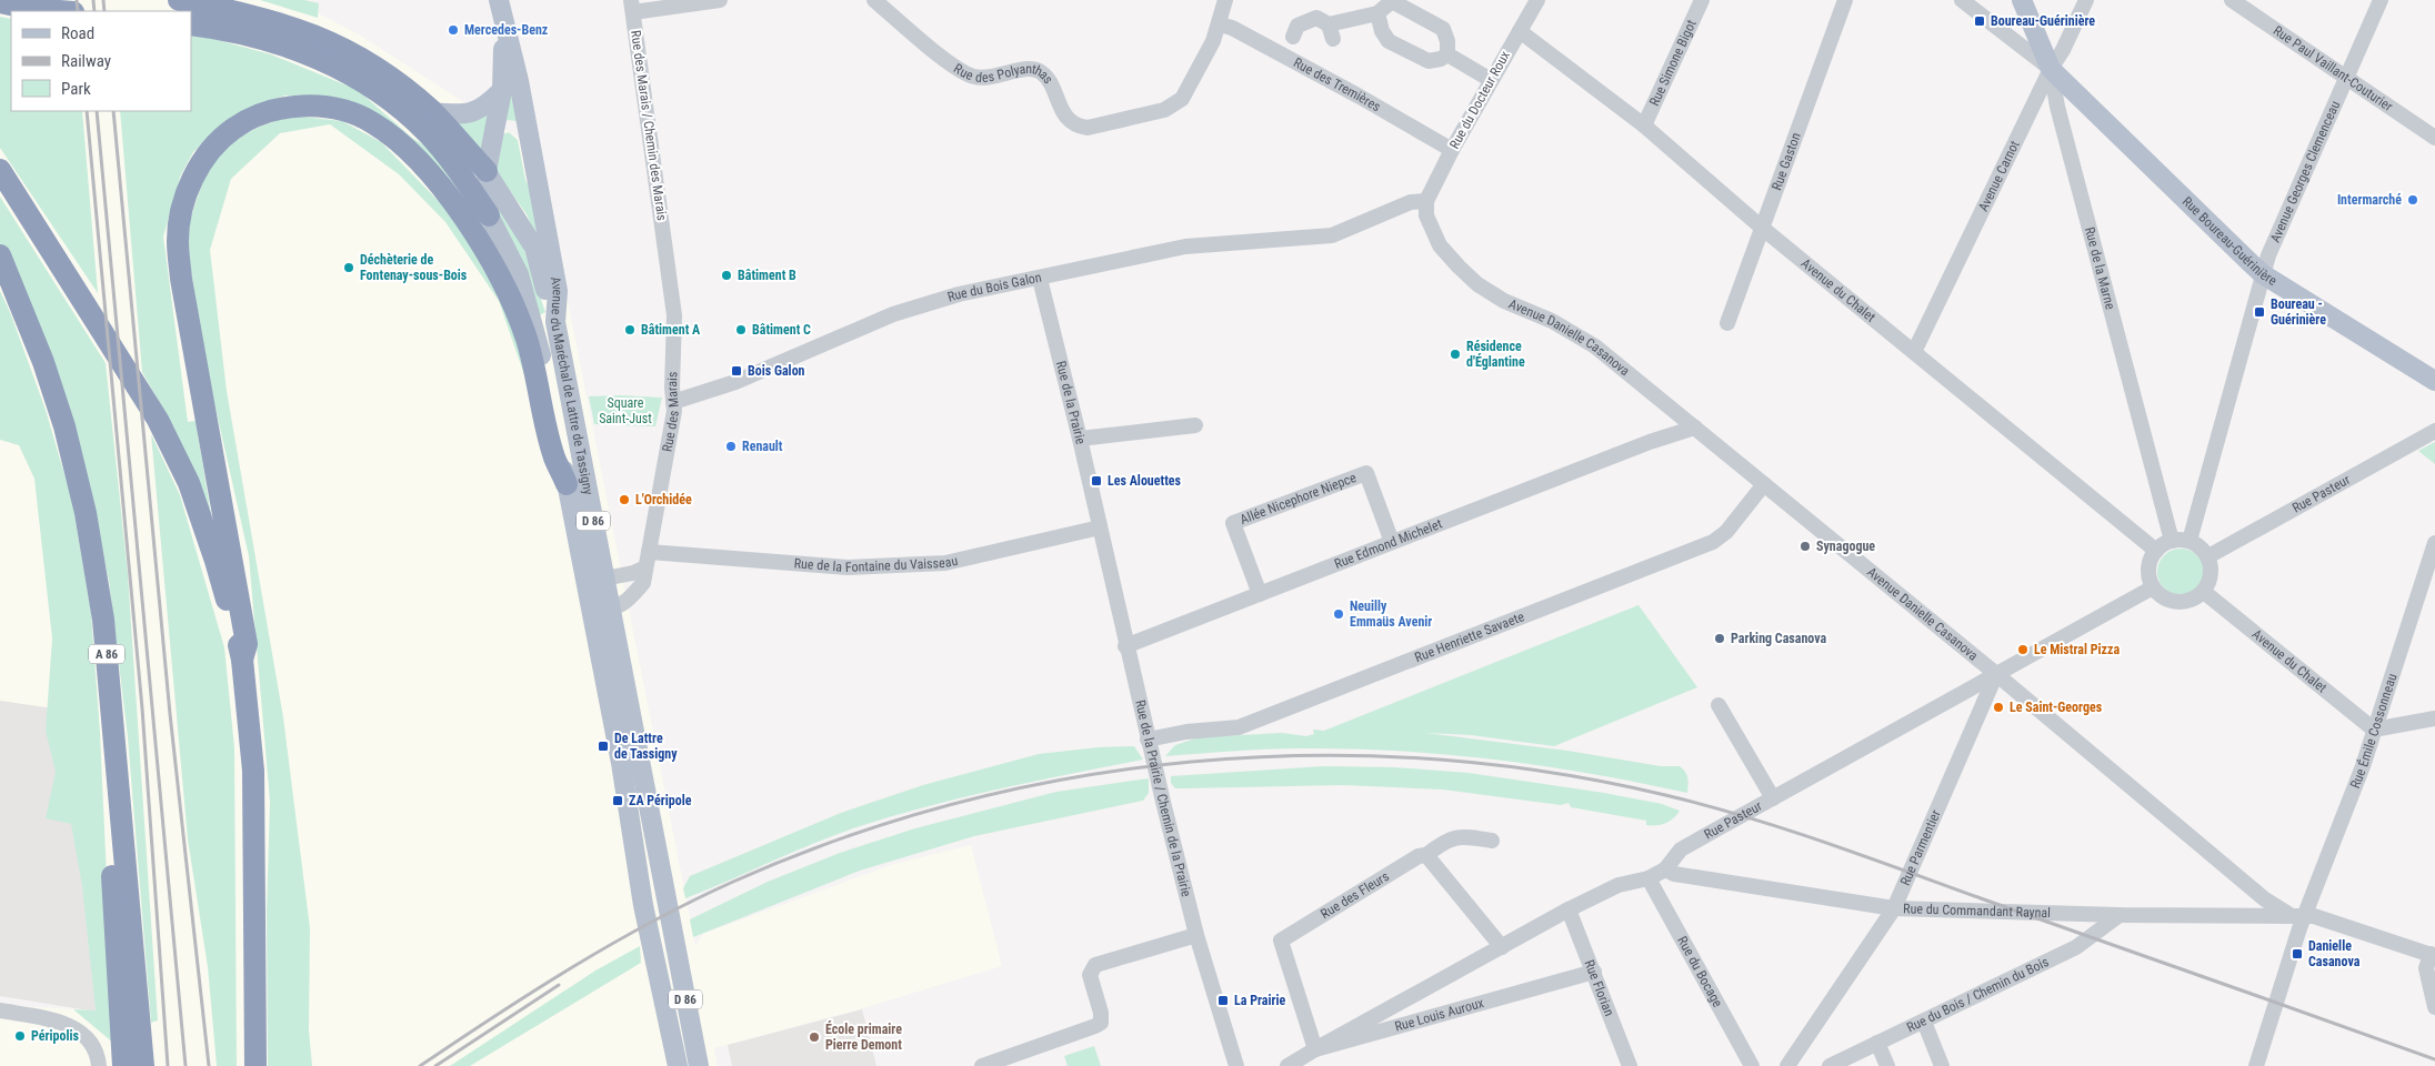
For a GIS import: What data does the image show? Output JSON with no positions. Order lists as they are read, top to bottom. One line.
{"streets":{"highway":["A 86"],"main road":["Rue Boureau-Guérinière","Rue de la Marne","Avenue du Maréchal de Lattre de Tassigny","D 86"],"street":["Rue Simone Bigot","Rue Paul Vaillant-Couturier","Rue des Polyanthas","Rue des Tremières","Rue du Docteur Roux","Rue des Marais / Chemin des Marais","Rue Gaston","Avenue Georges Clemenceau","Avenue Carnot","Rue du Bois Galon","Avenue du Chalet","Avenue Danielle Casanova","Rue de la Prairie","Rue des Marais","Rue Pasteur","Allée Nicephore Niepce","Rue Edmond Michelet","Rue de la Fontaine du Vaisseau","Rue Henriette Savaete","Rue Émile Cossonneau","Rue de la Prairie / Chemin de la Prairie","Rue Parmentier","Rue des Fleurs","Rue du Commandant Raynal","Rue du Bocage","Rue Florian","Rue du Bois / Chemin du Bois","Rue Louis Auroux"]},"crossings":[["Rue Simone Bigot","Avenue du Chalet"],["Rue Paul Vaillant-Couturier","Avenue Georges Clemenceau"],["Rue des Polyanthas","Rue des Tremières"],["Rue des Tremières","Rue du Docteur Roux"],["Rue du Docteur Roux","Rue du Bois Galon"],["Rue du Docteur Roux","Avenue du Chalet"],["Rue du Docteur Roux","Avenue Danielle Casanova"],["Rue des Marais / Chemin des Marais","Rue des Marais"],["Rue Gaston","Avenue du Chalet"],["Avenue Georges Clemenceau","Rue Boureau-Guérinière"],["Avenue Georges Clemenceau","Rue de la Marne"],["Avenue Georges Clemenceau","Avenue du Chalet"],["Avenue Georges Clemenceau","Rue Pasteur"],["Avenue Carnot","Rue Boureau-Guérinière"],["Avenue Carnot","Rue de la Marne"],["Avenue Carnot","Avenue du Chalet"],["Rue Boureau-Guérinière","Rue de la Marne"],["Rue de la Marne","Avenue du Chalet"],["Rue de la Marne","Rue Pasteur"],["Rue du Bois Galon","Avenue Danielle Casanova"],["Rue du Bois Galon","Rue de la Prairie"],["Rue du Bois Galon","Rue des Marais"],["Avenue du Chalet","Rue Pasteur"],["Avenue du Chalet","Rue Émile Cossonneau"],["Avenue Danielle Casanova","Rue Pasteur"],["Avenue Danielle Casanova","Rue Edmond Michelet"],["Avenue Danielle Casanova","Rue Henriette Savaete"],["Avenue Danielle Casanova","Rue Émile Cossonneau"],["Avenue Danielle Casanova","Rue Parmentier"],["Avenue Danielle Casanova","Rue du Commandant Raynal"],["Avenue du Maréchal de Lattre de Tassigny","Rue des Marais"],["Avenue du Maréchal de Lattre de Tassigny","D 86"],["Rue de la Prairie","Rue de la Fontaine du Vaisseau"],["Rue de la Prairie","Rue de la Prairie / Chemin de la Prairie"],["Rue des Marais","Rue de la Fontaine du Vaisseau"],["Rue Pasteur","Rue Parmentier"],["Rue Pasteur","Rue des Fleurs"],["Rue Pasteur","Rue du Commandant Raynal"],["Rue Pasteur","Rue du Bocage"],["Rue Pasteur","Rue Florian"],["Rue Pasteur","Rue Louis Auroux"],["Allée Nicephore Niepce","Rue Edmond Michelet"],["Rue Edmond Michelet","Rue de la Prairie / Chemin de la Prairie"],["Rue de la Fontaine du Vaisseau","Rue de la Prairie / Chemin de la Prairie"],["Rue Henriette Savaete","Rue de la Prairie / Chemin de la Prairie"],["Rue Émile Cossonneau","Rue du Commandant Raynal"],["Rue Parmentier","Rue du Commandant Raynal"],["Rue des Fleurs","Rue Louis Auroux"],["Rue du Commandant Raynal","Rue du Bois / Chemin du Bois"],["Rue Florian","Rue Louis Auroux"]],"parks":["Square Saint-Just"],"places":{"transit":["Boureau-Guérinière","Boureau - Guérinière","Bois Galon","Les Alouettes","De Lattre de Tassigny","ZA Péripole","Danielle Casanova","La Prairie"],"other":["Mercedes-Benz","Intermarché","Déchèterie de Fontenay-sous-Bois","Bâtiment B","Bâtiment A","Bâtiment C","Résidence d'Églantine","Renault","L'Orchidée","Synagogue","Neuilly Emmaüs Avenir","Parking Casanova","Le Mistral Pizza","Le Saint-Georges","Péripolis","École primaire Pierre Demont"]},"legend":["Road","Railway","Park"]}
